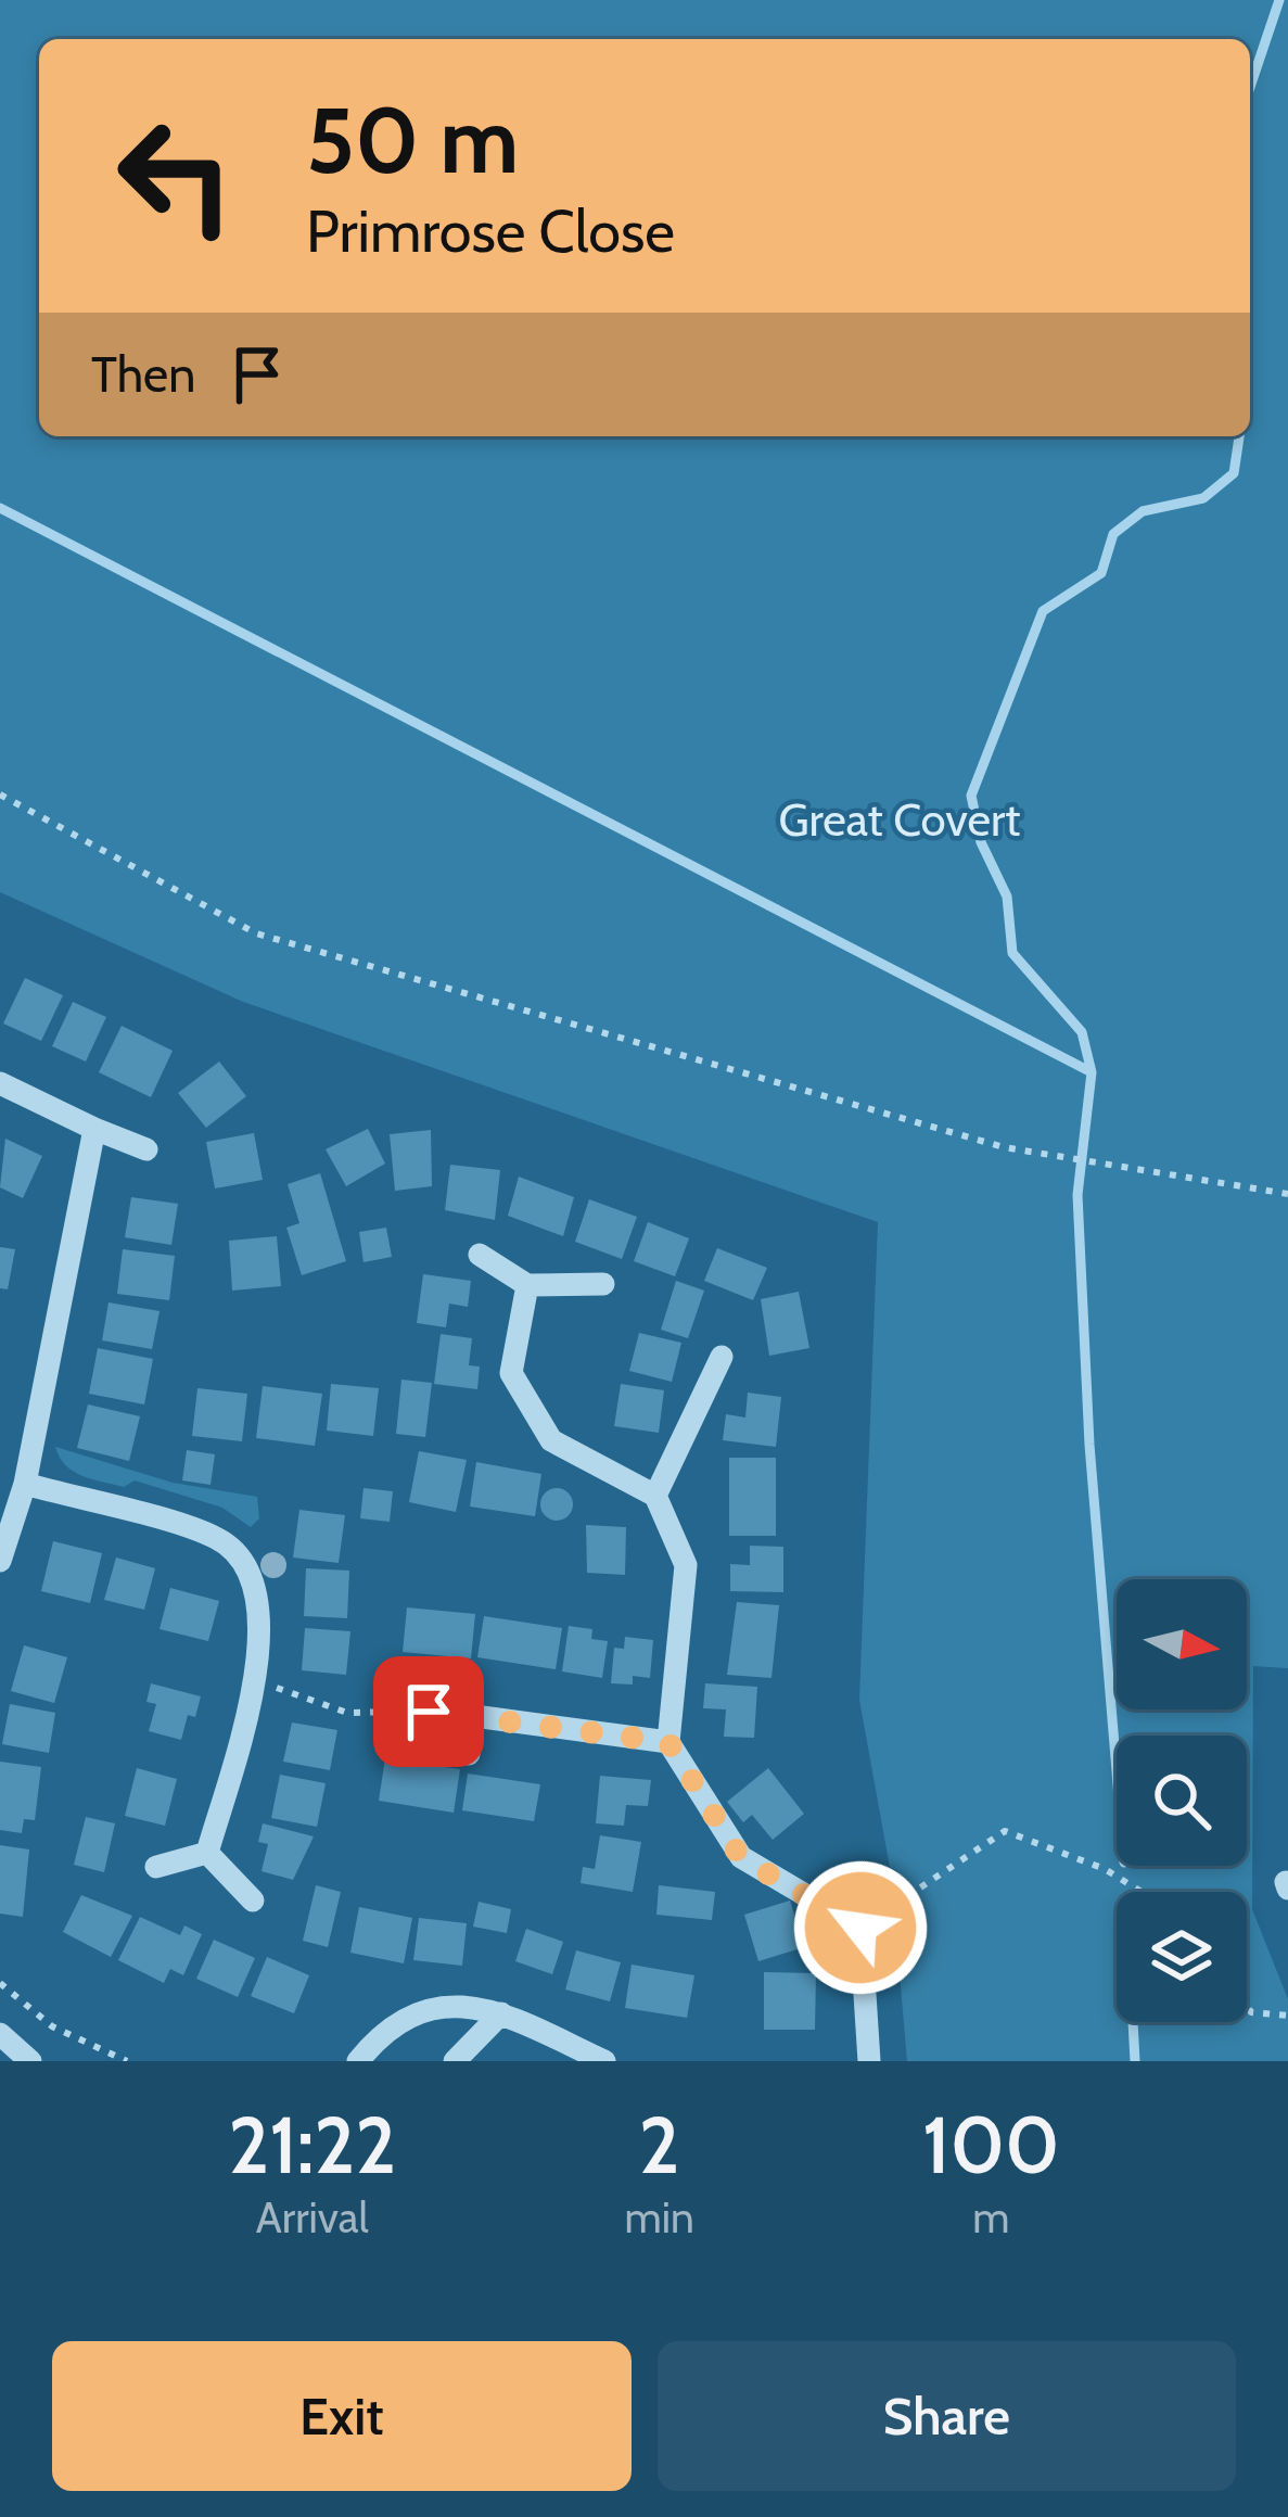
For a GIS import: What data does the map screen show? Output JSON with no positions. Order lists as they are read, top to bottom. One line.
{"parks":["Great Covert"],"north":"right","page":{"turn":["50 m","Primrose Close"],"then":"Then","eta":["21:22","Arrival","2","min","100","m"],"buttons":["Exit","Share"]}}
